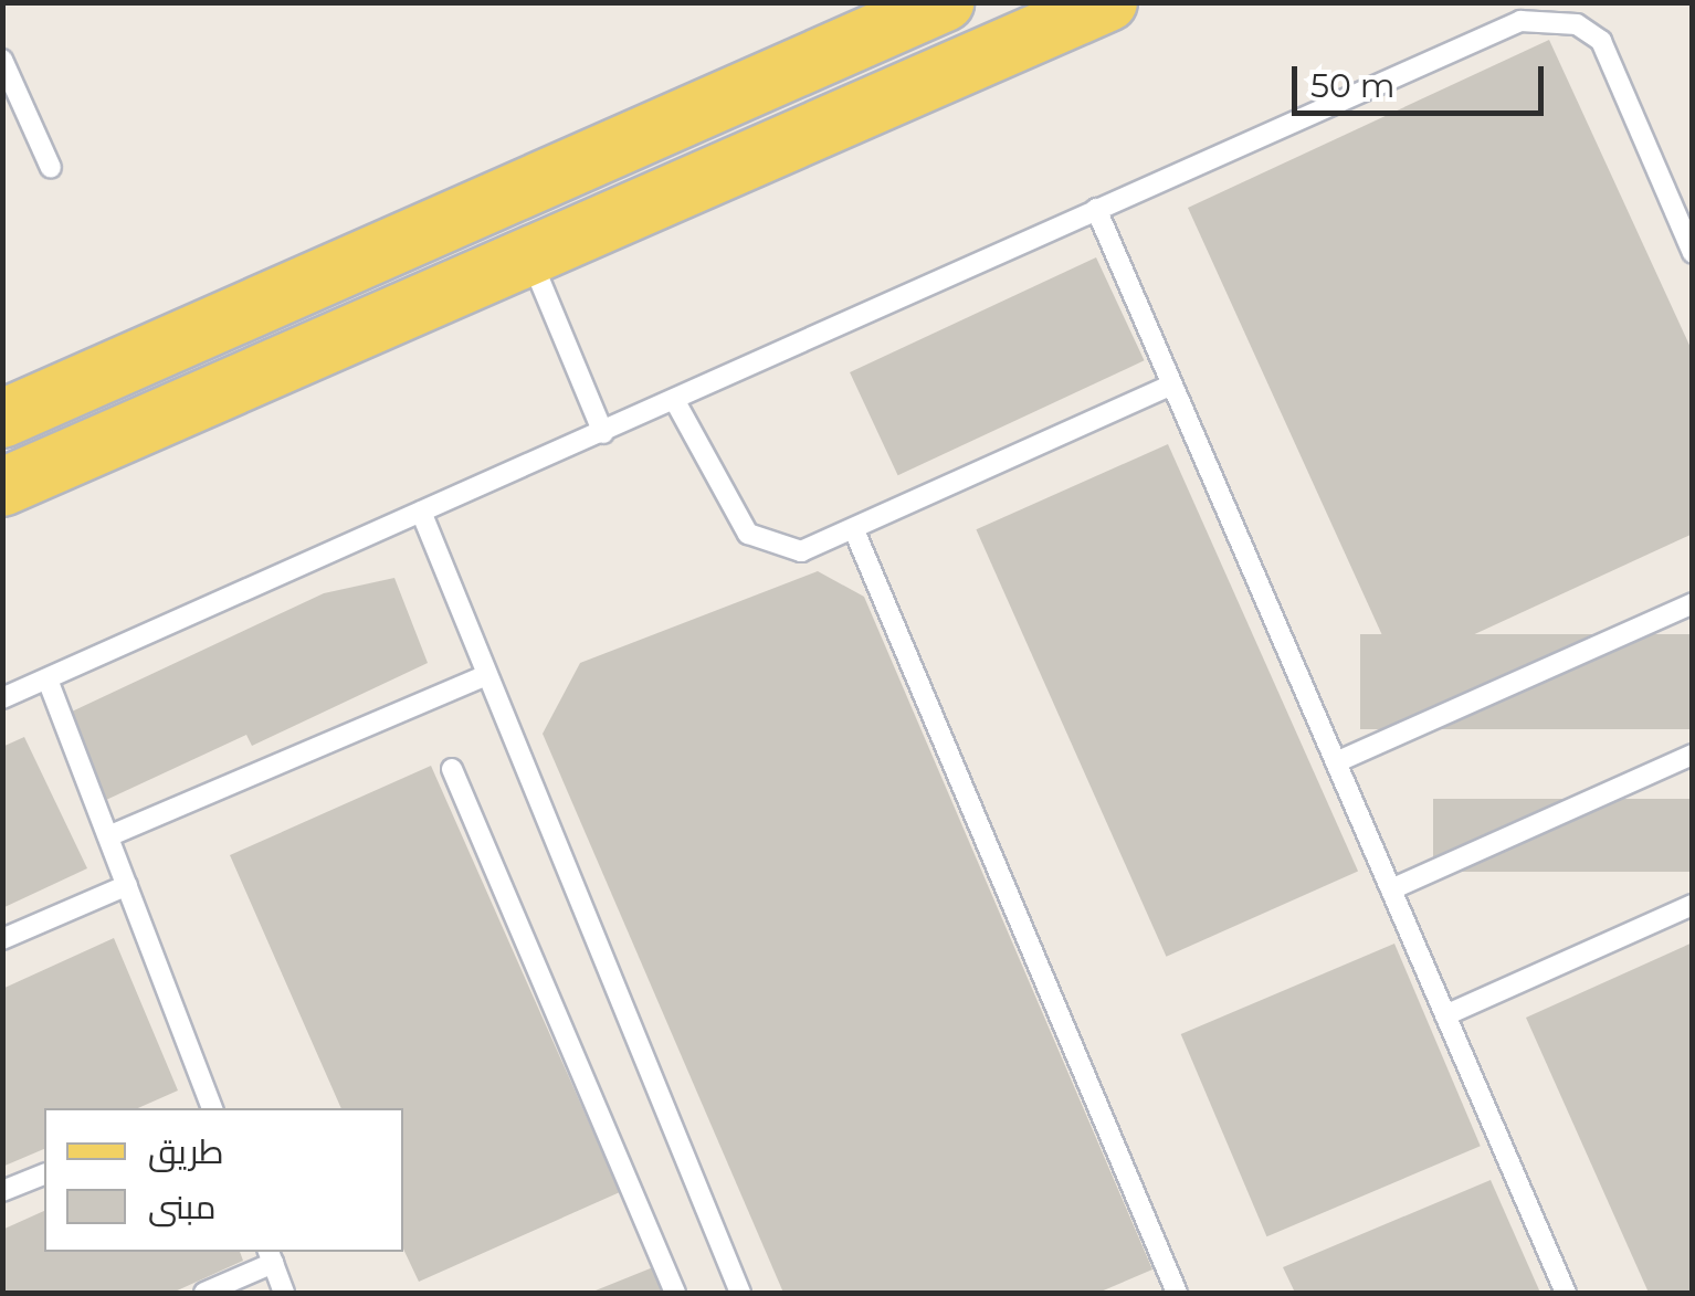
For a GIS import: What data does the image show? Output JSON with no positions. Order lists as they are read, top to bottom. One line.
{"legend":["طريق","مبنى"],"scale_bar":"50 m"}
